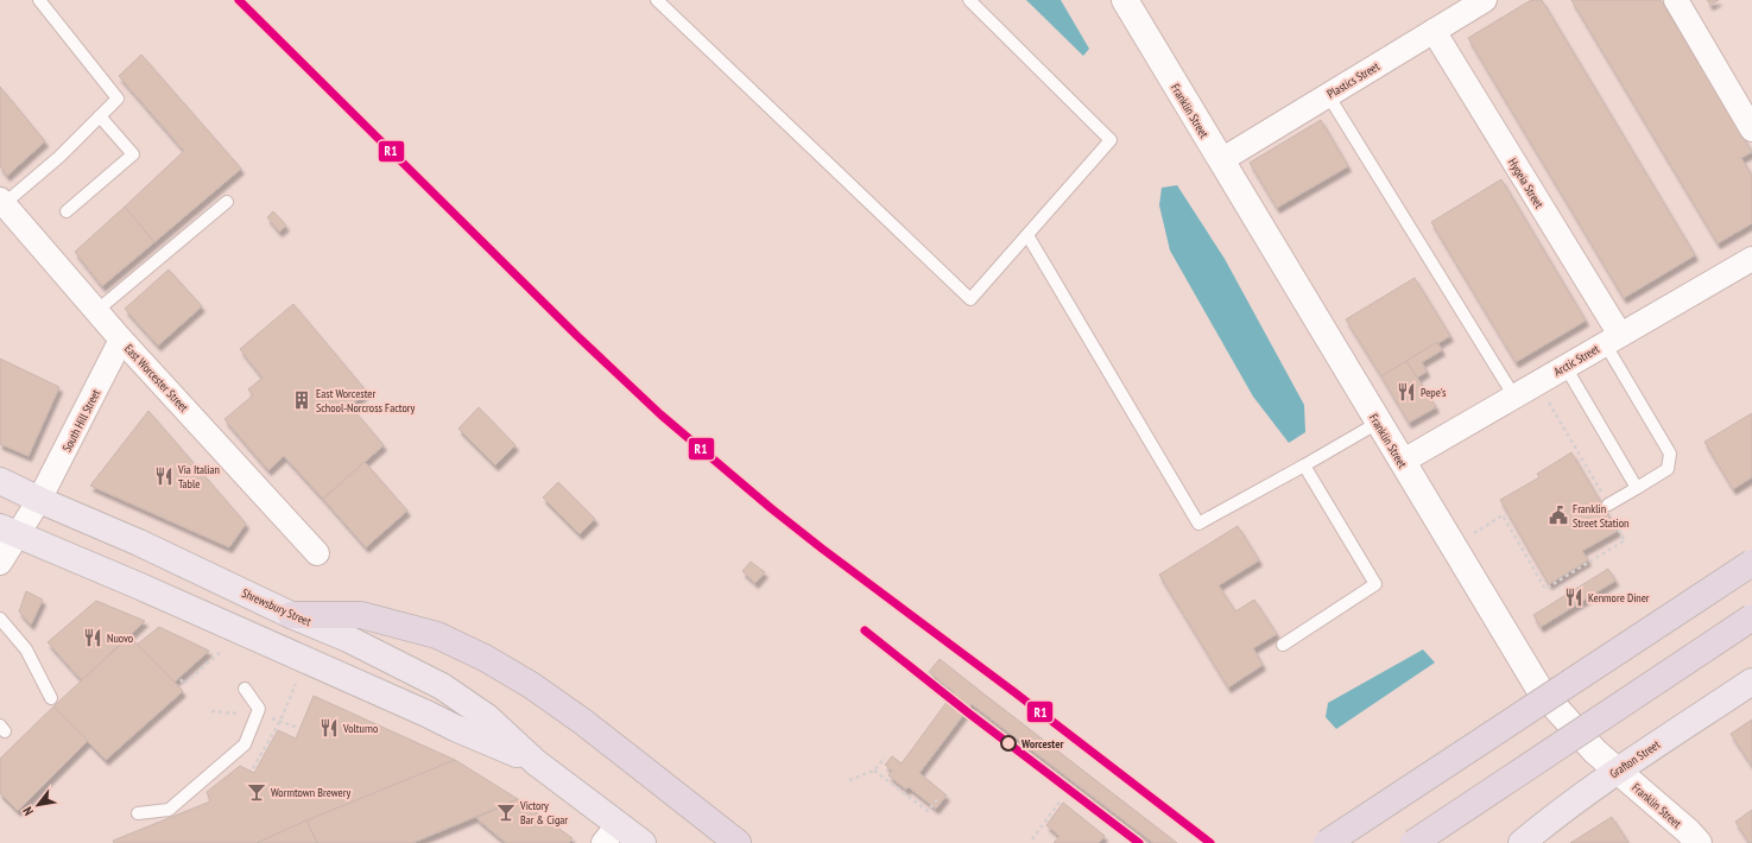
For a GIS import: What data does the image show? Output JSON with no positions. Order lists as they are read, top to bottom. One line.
{"streets":{"main road":["Franklin Street","Shrewsbury Street","Grafton Street"],"street":["Plastics Street","Hygeia Street","Arctic Street","East Worcester Street","South Hill Street"]},"crossings":[["Plastics Street","Franklin Street"],["Plastics Street","Hygeia Street"],["Franklin Street","Arctic Street"],["Franklin Street","Grafton Street"],["Hygeia Street","Arctic Street"],["East Worcester Street","South Hill Street"],["South Hill Street","Shrewsbury Street"]],"places":{"restaurant":["Pepe's","Via Italian Table","Kenmore Diner","Nuovo","Volturno"],"building":["East Worcester School-Norcross Factory"],"public building":["Franklin Street Station"],"other":["Worcester"],"bar":["Wormtown Brewery","Victory Bar & Cigar"]},"lines":["transit line R1"],"north":"bottom left"}
